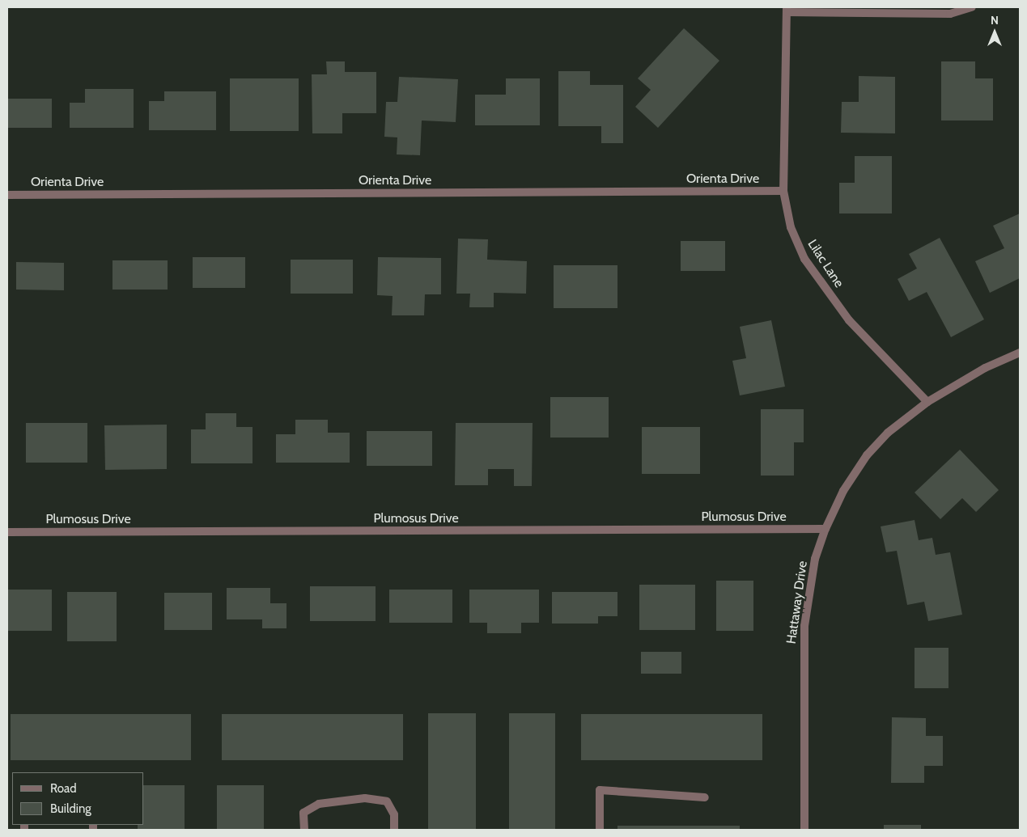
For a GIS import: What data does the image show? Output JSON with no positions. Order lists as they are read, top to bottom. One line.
{"streets":{"street":["Orienta Drive","Lilac Lane","Plumosus Drive","Hattaway Drive"]},"crossings":[["Orienta Drive","Lilac Lane"],["Lilac Lane","Hattaway Drive"],["Plumosus Drive","Hattaway Drive"]],"legend":["Road","Building"],"north":"top"}
